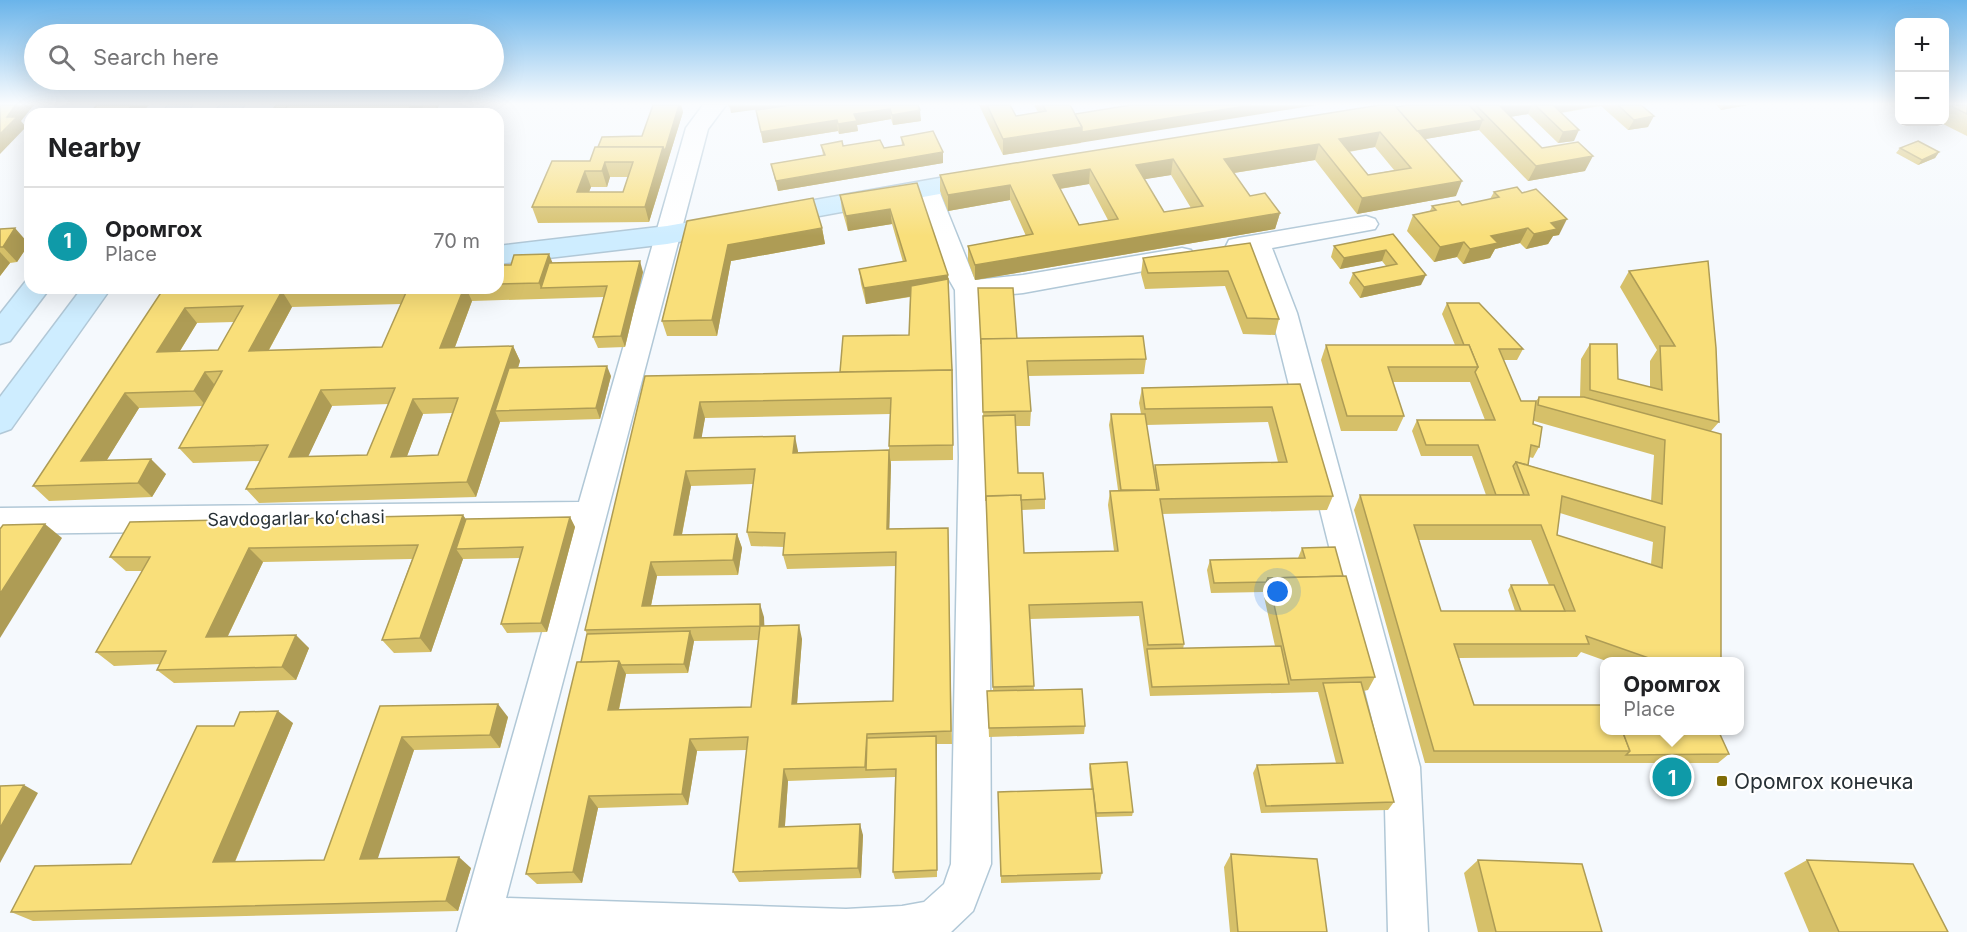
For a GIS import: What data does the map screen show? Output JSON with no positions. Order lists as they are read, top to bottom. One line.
{"streets":{"street":["Savdogarlar koʻchasi"]},"places":{"transit":["Оромгох конечка"]},"page":{"map_buttons":["+","−"],"search":"Search here","heading":"Nearby","list":[{"mark":"1","name":"Оромгох","note":"Place","value":"70 m"}],"popup":["Оромгох","Place"],"pins":"1"}}
